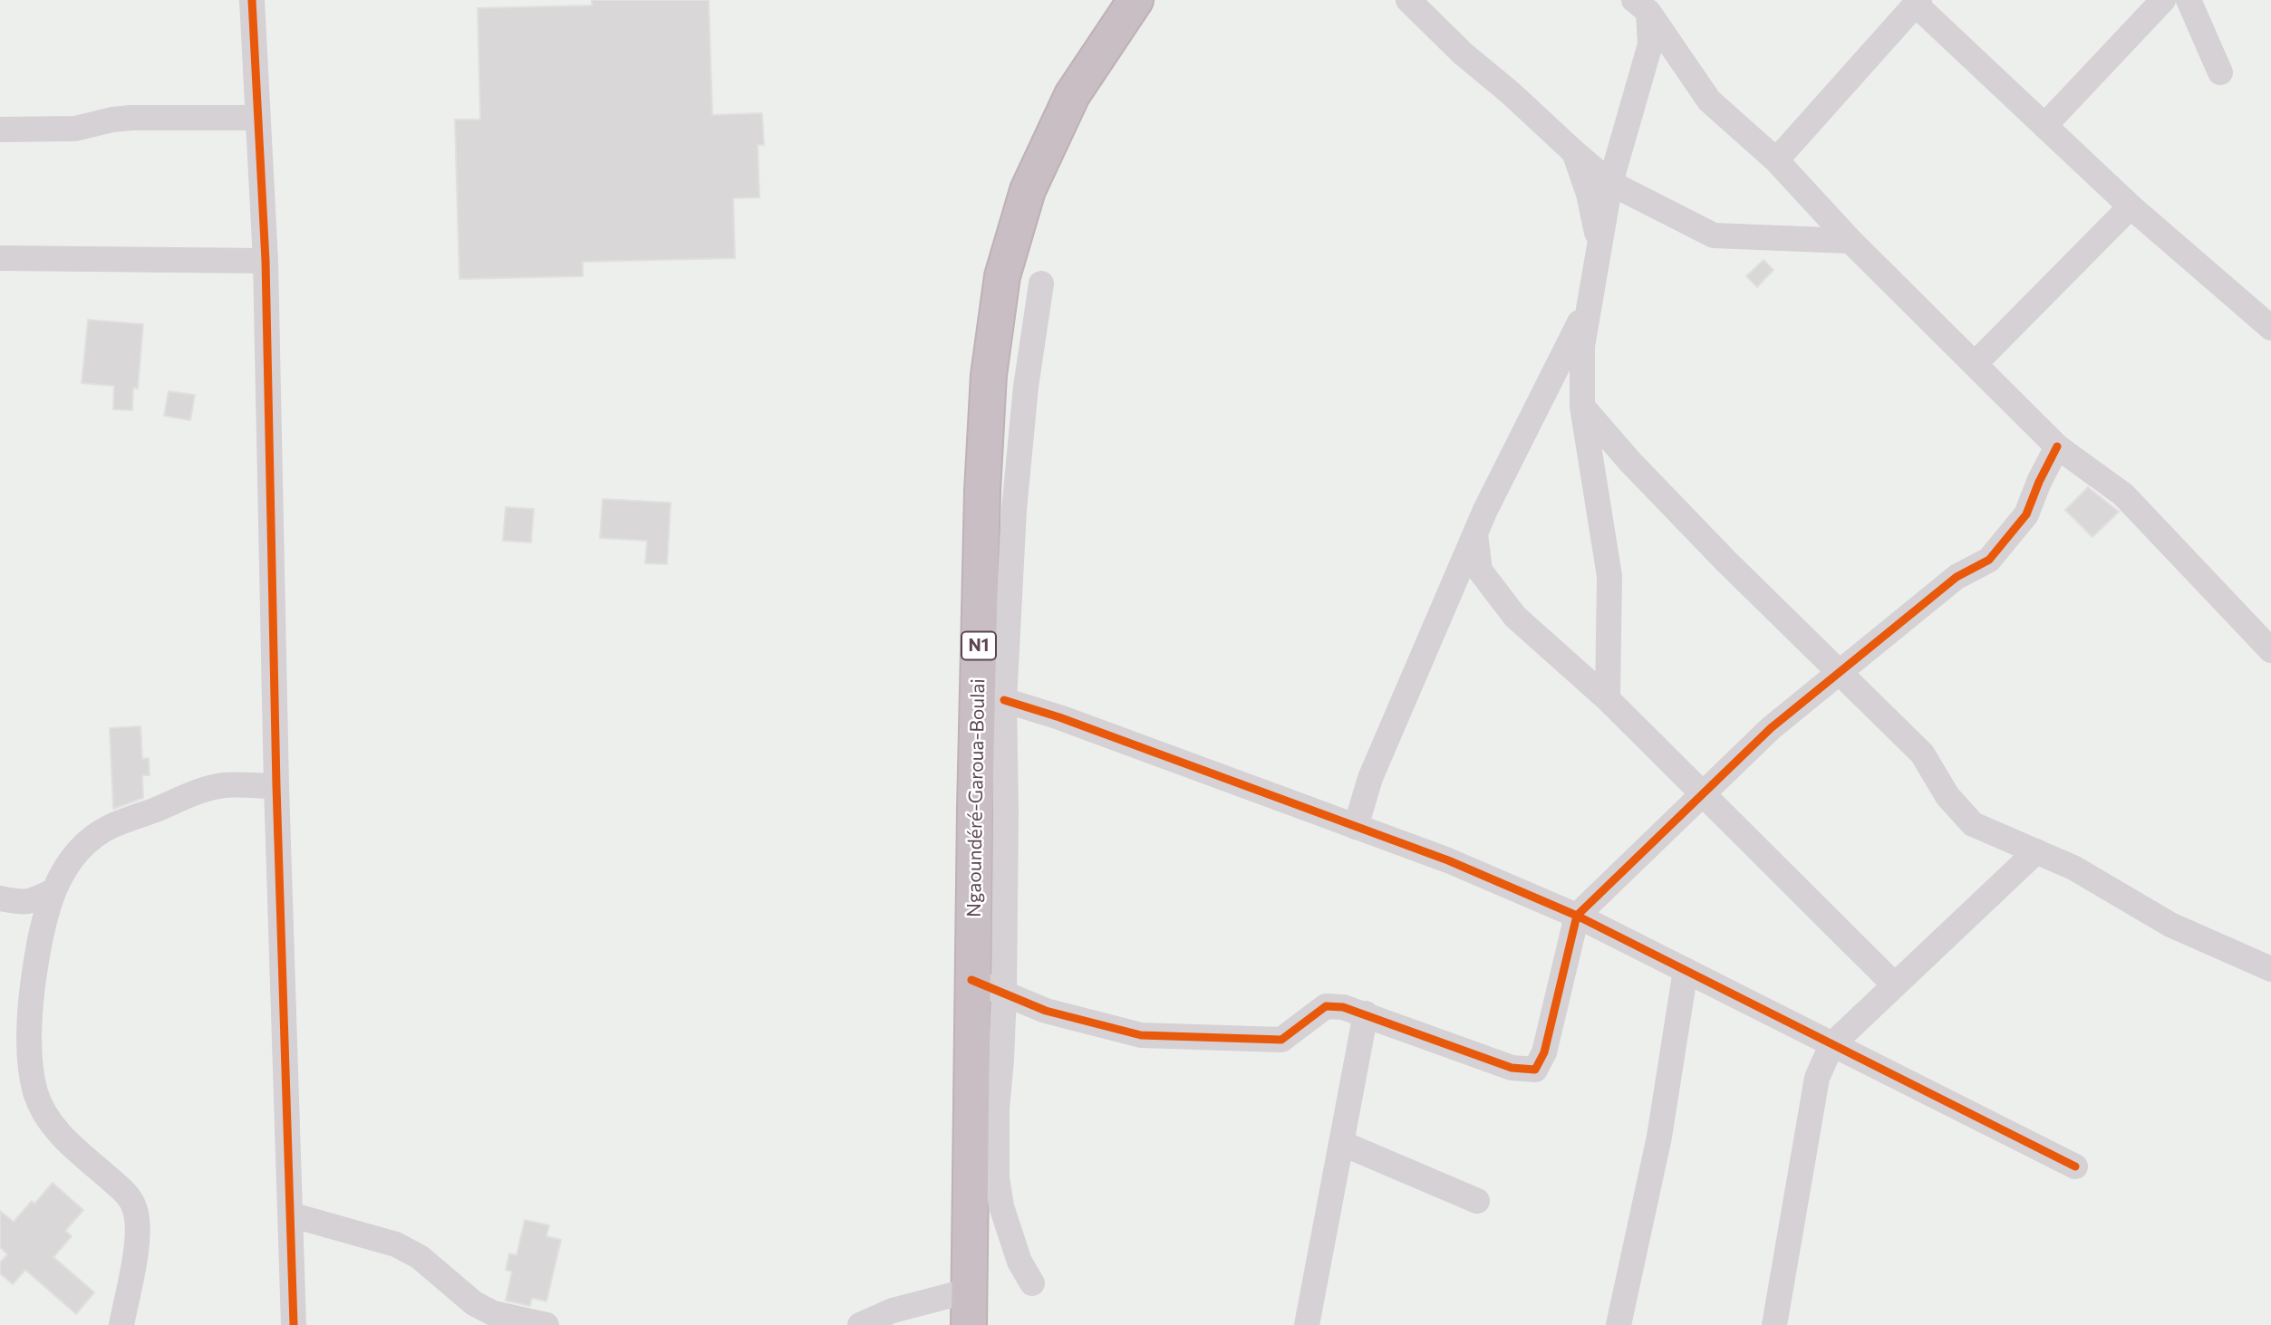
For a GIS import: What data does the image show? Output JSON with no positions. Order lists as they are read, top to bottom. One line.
{"streets":{"highway":["N1","Ngaoundéré-Garoua-Boulai"]}}
